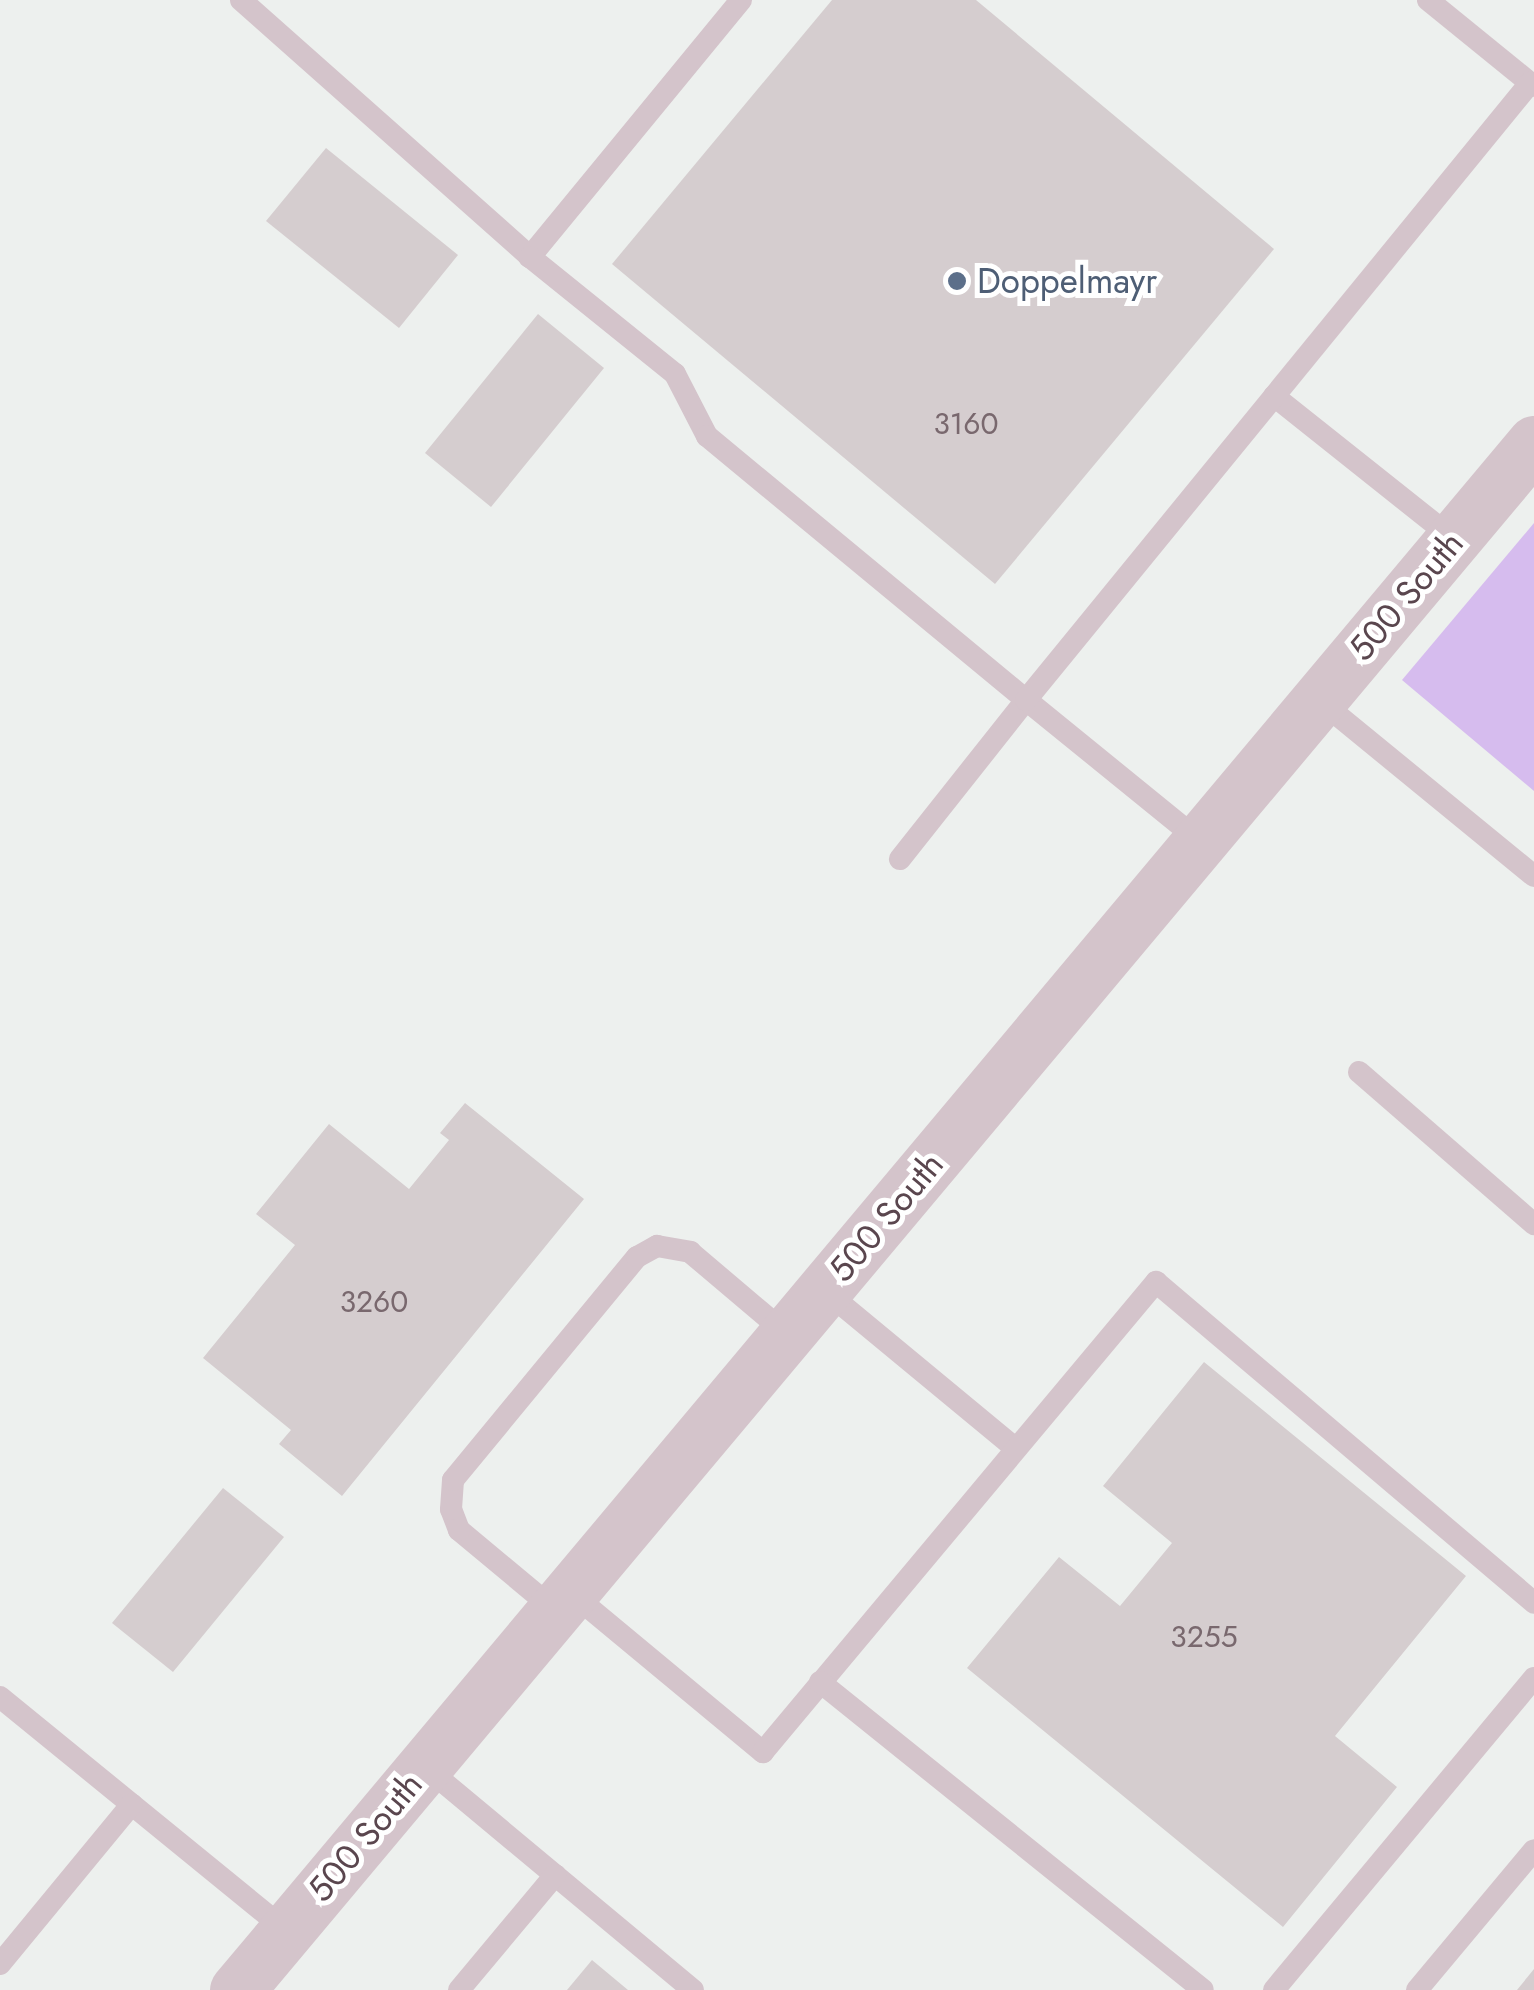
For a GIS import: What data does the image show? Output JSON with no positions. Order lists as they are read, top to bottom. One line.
{"streets":{"street":["500 South"]},"places":["Doppelmayr"],"house_numbers":["3160","3260","3255"]}
